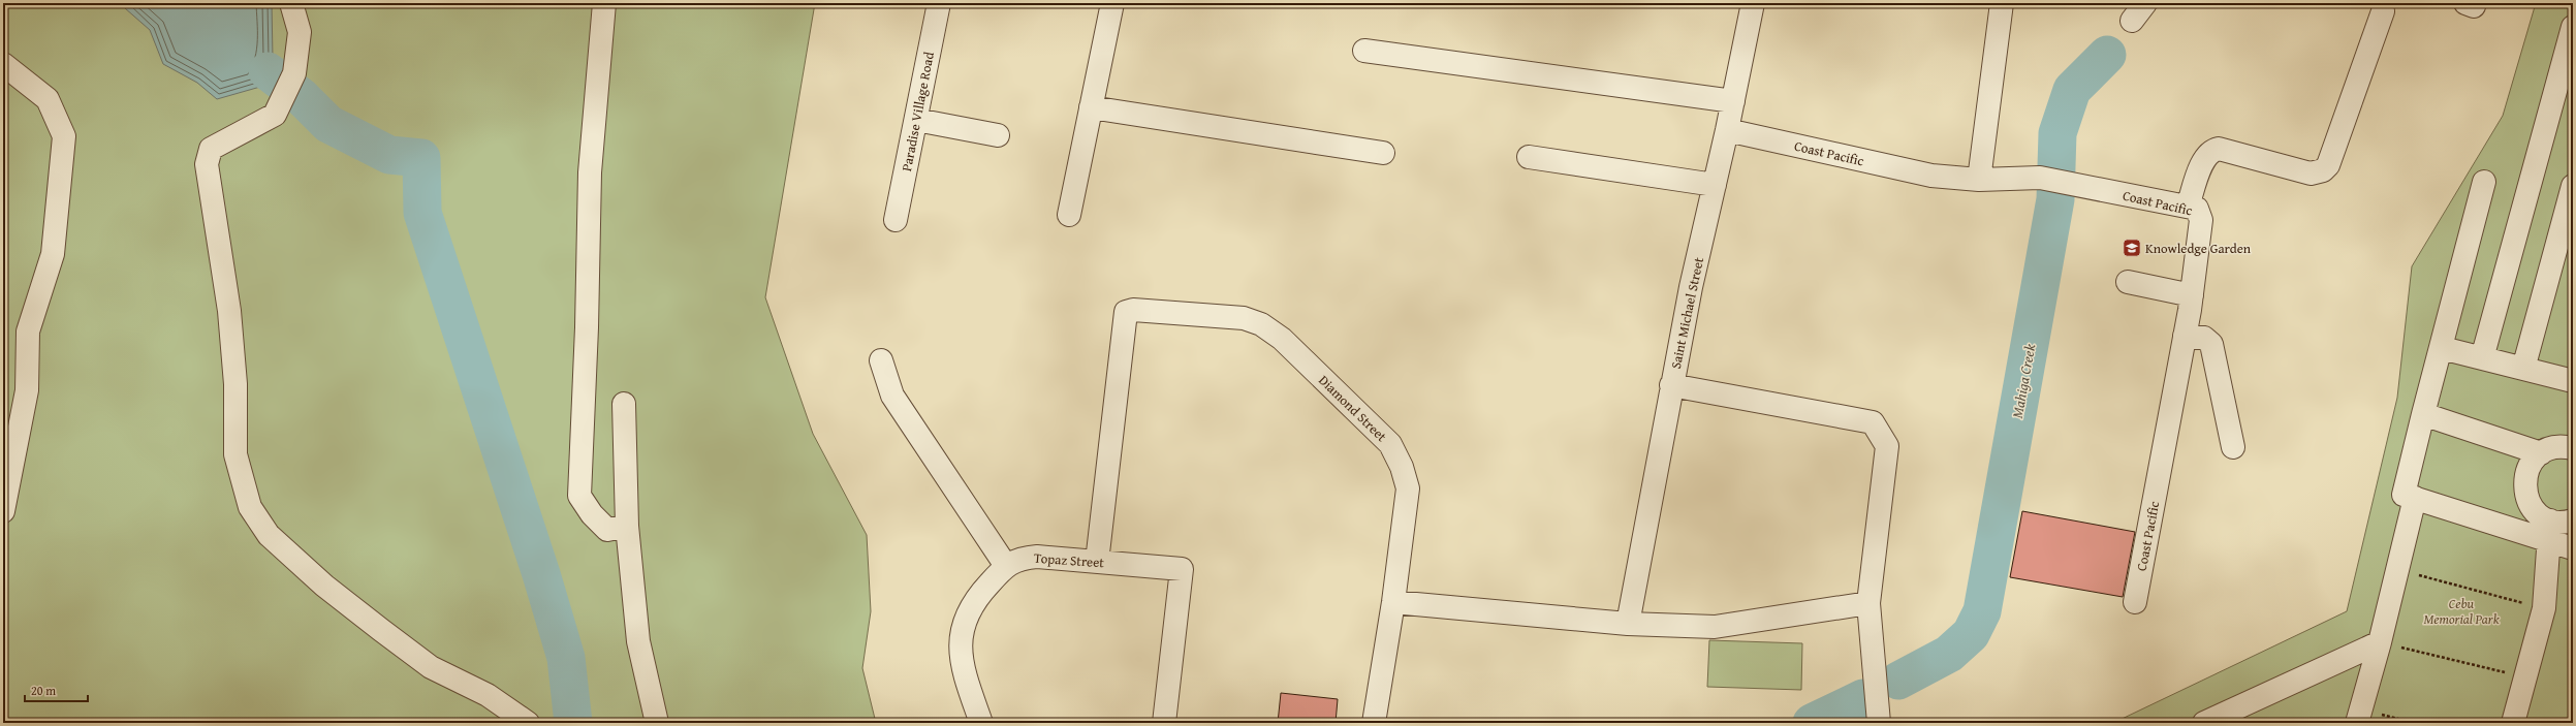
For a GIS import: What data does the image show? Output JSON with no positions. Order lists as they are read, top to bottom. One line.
{"streets":{"street":["Paradise Village Road","Coast Pacific","Saint Michael Street","Diamond Street","Topaz Street"]},"crossings":[["Coast Pacific","Saint Michael Street"],["Diamond Street","Topaz Street"]],"water":["Mahiga Creek"],"parks":["Cebu Memorial Park"],"places":{"school or university":["Knowledge Garden"]},"scale_bar":"20 m"}
